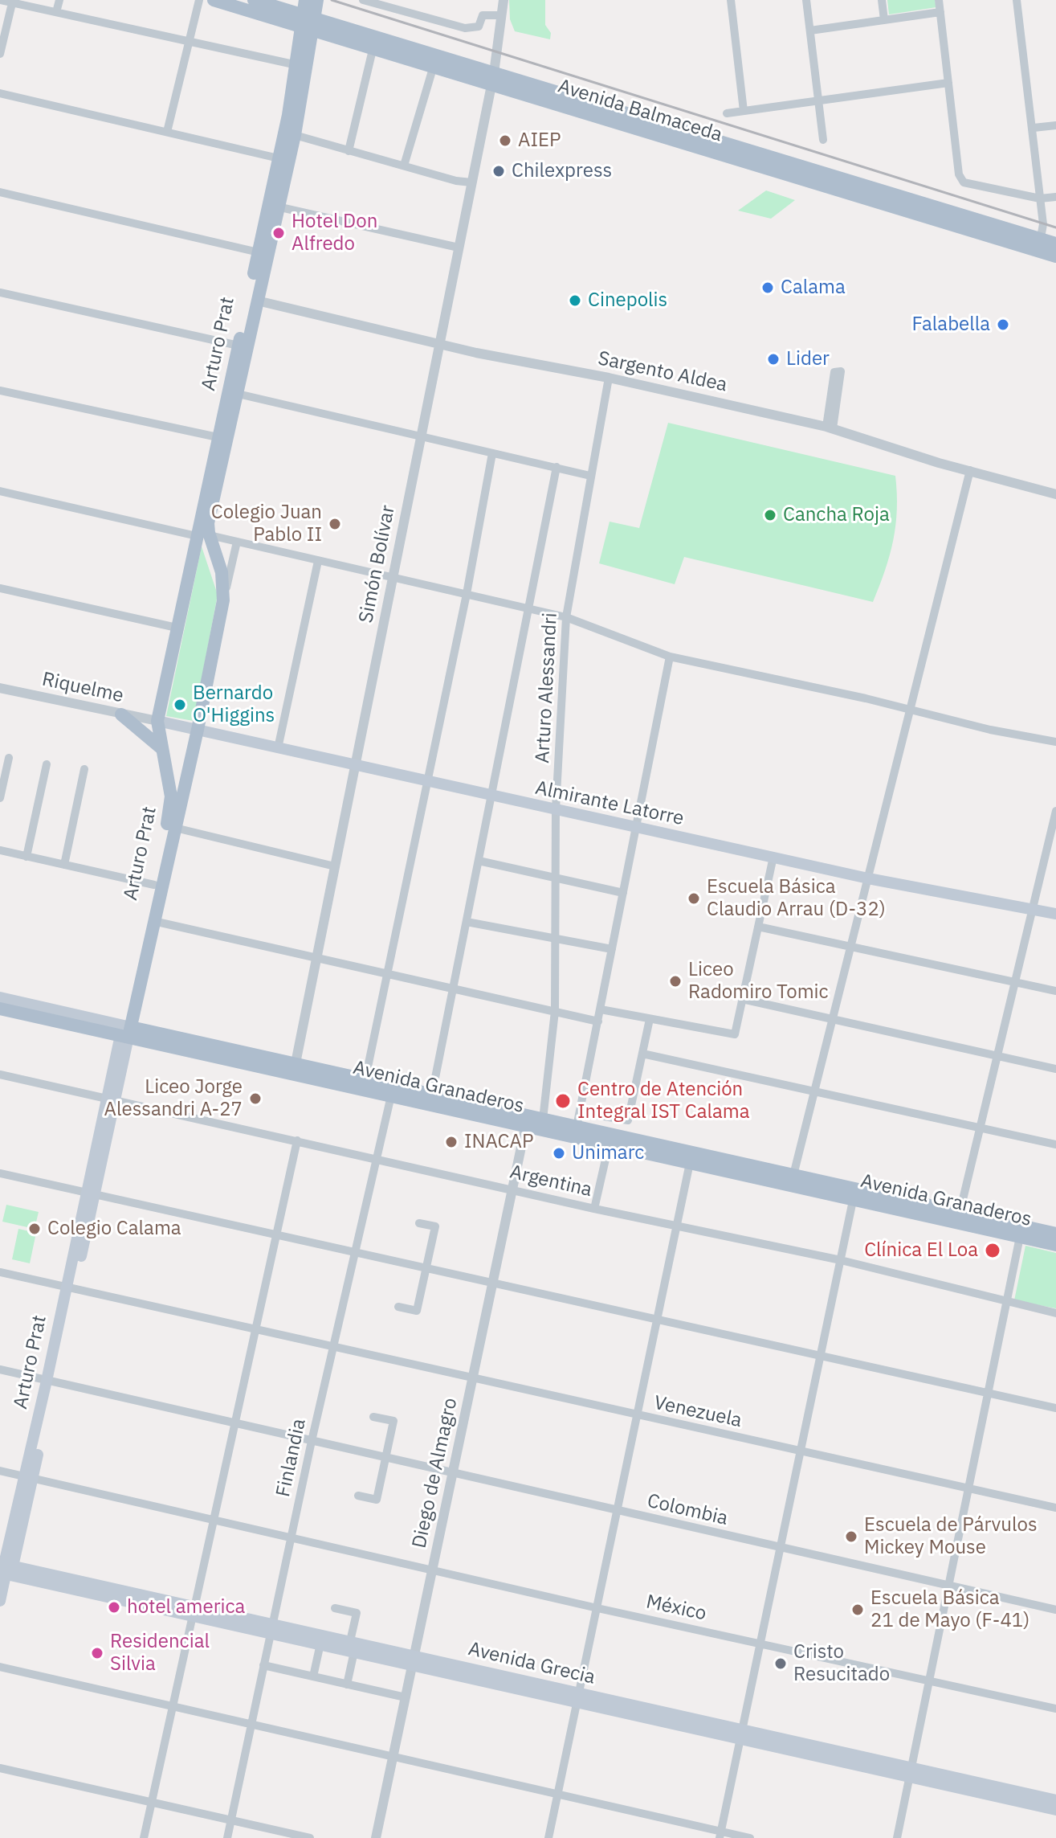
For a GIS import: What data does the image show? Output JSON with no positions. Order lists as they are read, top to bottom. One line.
{"streets":{"main road":["Avenida Balmaceda","Arturo Prat","Almirante Latorre","Avenida Granaderos","Avenida Grecia"],"street":["Sargento Aldea","Simón Bolívar","Riquelme","Arturo Alessandri","Argentina","Venezuela","Finlandia","Diego de Almagro","Colombia","México"]},"crossings":[["Avenida Balmaceda","Arturo Prat"],["Avenida Balmaceda","Simón Bolívar"],["Arturo Prat","Sargento Aldea"],["Arturo Prat","Riquelme"],["Arturo Prat","Almirante Latorre"],["Arturo Prat","Avenida Granaderos"],["Arturo Prat","Argentina"],["Arturo Prat","Venezuela"],["Arturo Prat","Colombia"],["Arturo Prat","México"],["Arturo Prat","Avenida Grecia"],["Sargento Aldea","Simón Bolívar"],["Sargento Aldea","Arturo Alessandri"],["Simón Bolívar","Almirante Latorre"],["Simón Bolívar","Avenida Granaderos"],["Riquelme","Almirante Latorre"],["Arturo Alessandri","Almirante Latorre"],["Arturo Alessandri","Avenida Granaderos"],["Avenida Granaderos","Finlandia"],["Avenida Granaderos","Diego de Almagro"],["Argentina","Finlandia"],["Argentina","Diego de Almagro"],["Venezuela","Finlandia"],["Venezuela","Diego de Almagro"],["Finlandia","Colombia"],["Finlandia","México"],["Finlandia","Avenida Grecia"],["Diego de Almagro","Colombia"],["Diego de Almagro","México"],["Diego de Almagro","Avenida Grecia"]],"places":["AIEP","Chilexpress","Hotel Don Alfredo","Calama","Cinepolis","Falabella","Lider","Cancha Roja","Colegio Juan Pablo II","Bernardo O'Higgins","Escuela Básica Claudio Arrau (D-32)","Liceo Radomiro Tomic","Liceo Jorge Alessandri A-27","Centro de Atención Integral IST Calama","INACAP","Unimarc","Colegio Calama","Clínica El Loa","Escuela de Párvulos Mickey Mouse","hotel america","Escuela Básica 21 de Mayo (F-41)","Residencial Silvia","Cristo Resucitado"]}
